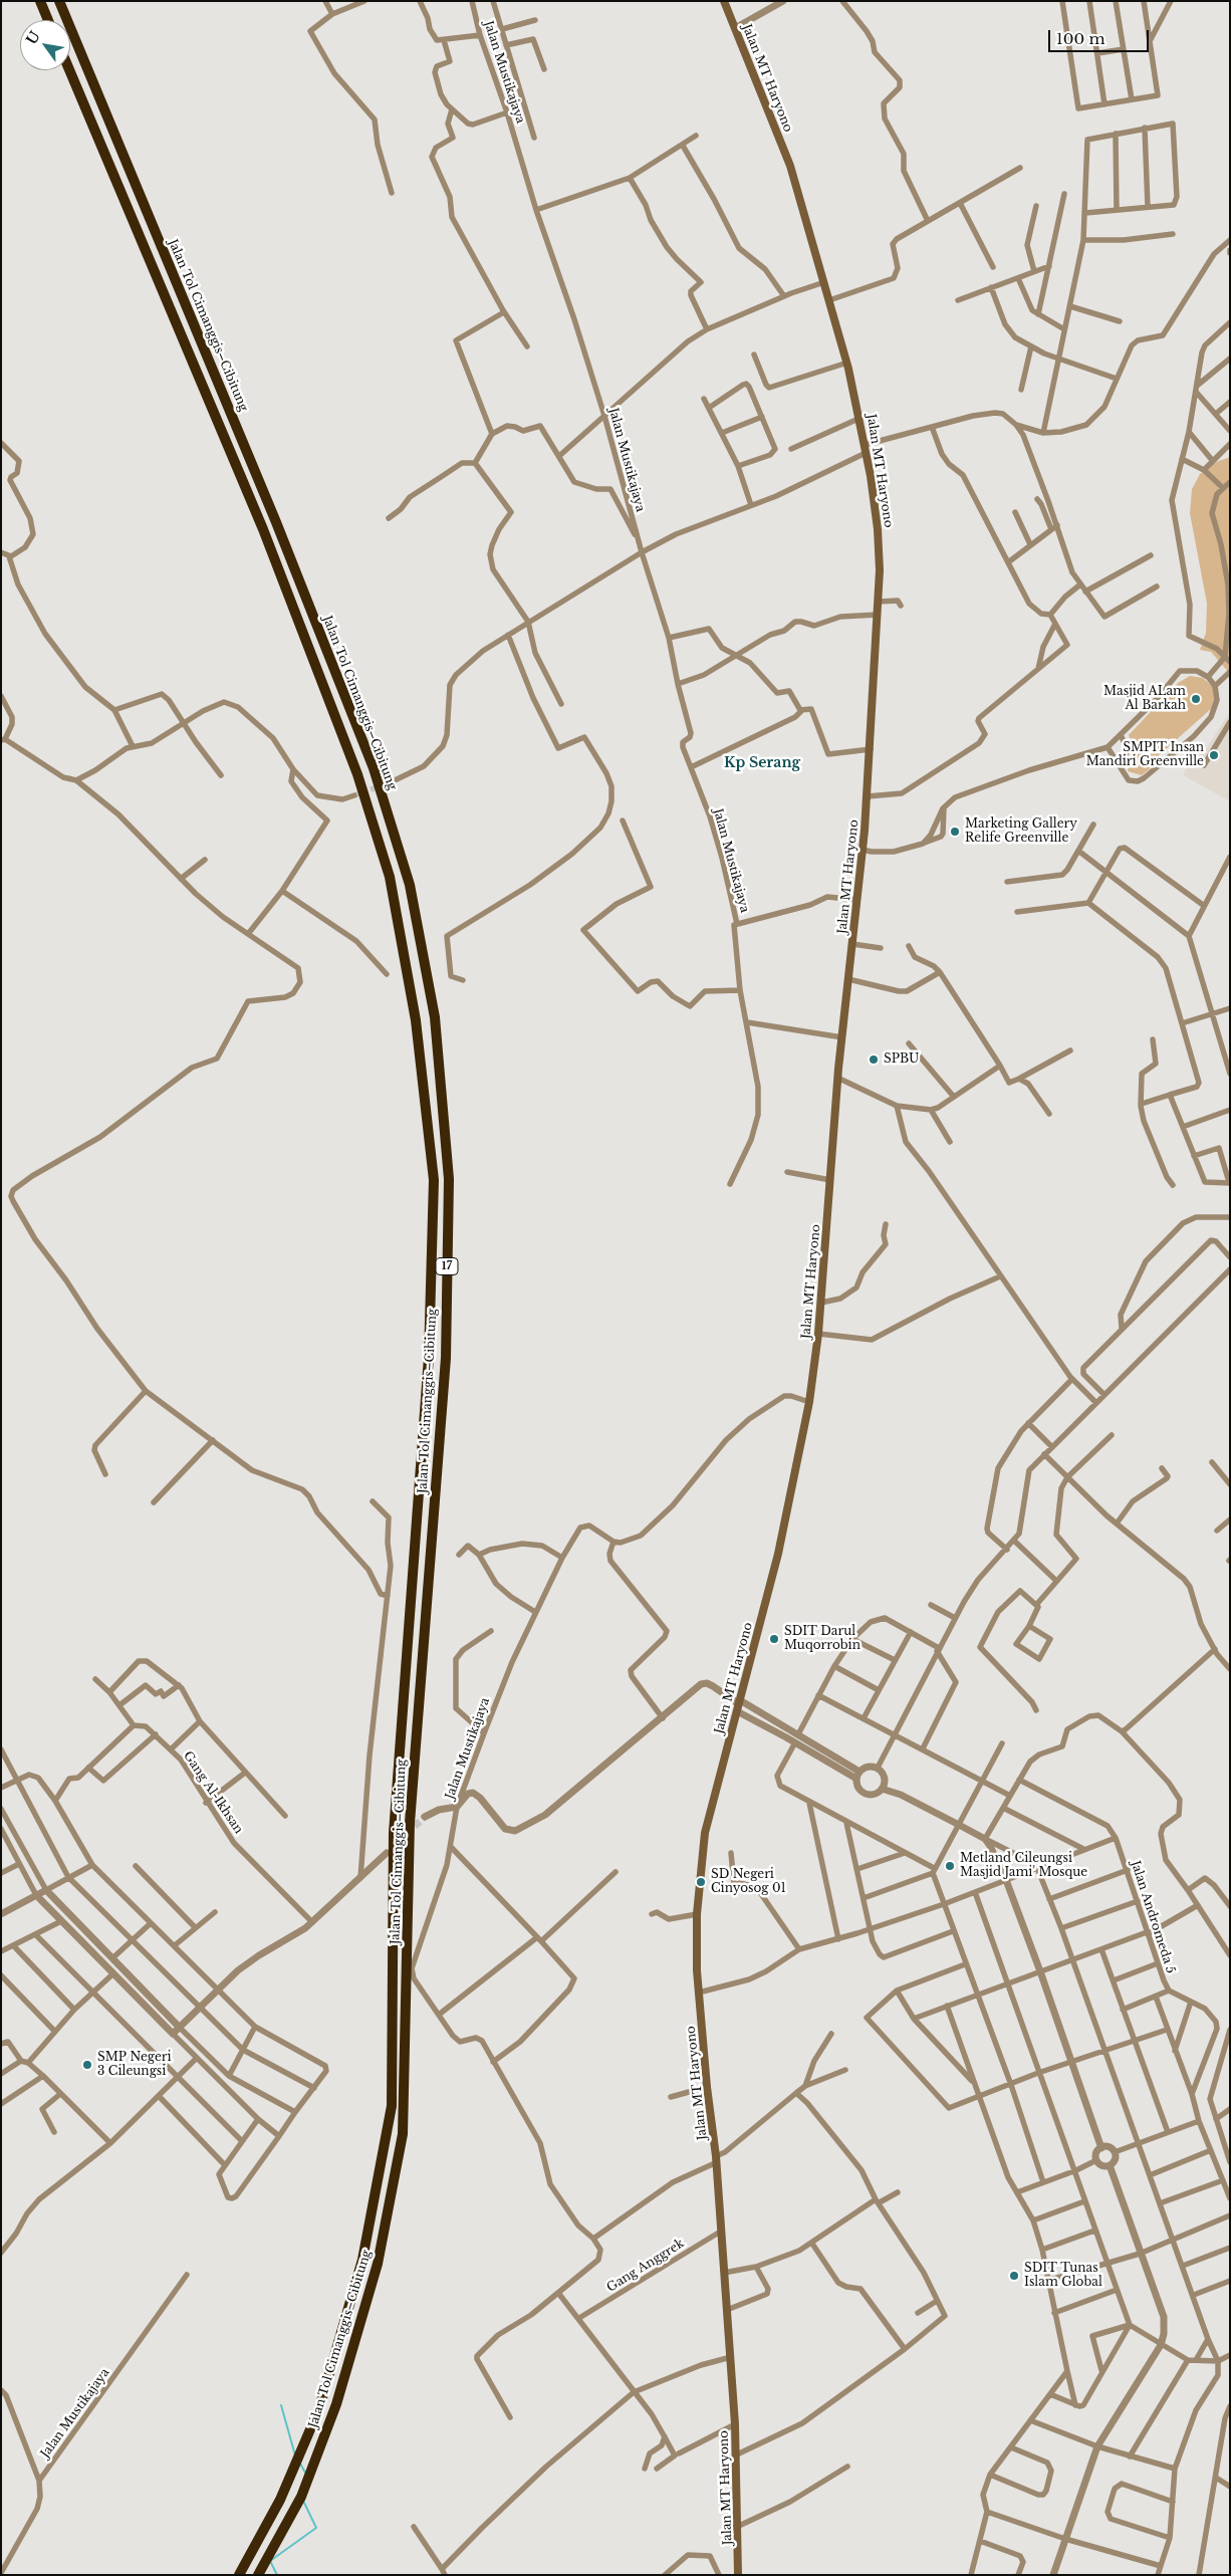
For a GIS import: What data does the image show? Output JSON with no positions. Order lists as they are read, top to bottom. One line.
{"streets":{"highway":["Jalan Tol Cimanggis–Cibitung","17"],"main road":["Jalan MT Haryono"],"street":["Jalan Mustikajaya","Gang Al-Ikhsan","Jalan Andromeda 5","Gang Anggrek"]},"crossings":[["Jalan MT Haryono","Gang Anggrek"]],"districts":["Kp Serang"],"places":["Masjid ALam Al Barkah","SMPIT Insan Mandiri Greenville","Marketing Gallery Relife Greenville","SPBU","SDIT Darul Muqorrobin","Metland Cileungsi Masjid Jami' Mosque","SD Negeri Cinyosog 01","SMP Negeri 3 Cileungsi","SDIT Tunas Islam Global"],"scale_bar":"100 m","north":"top left"}
